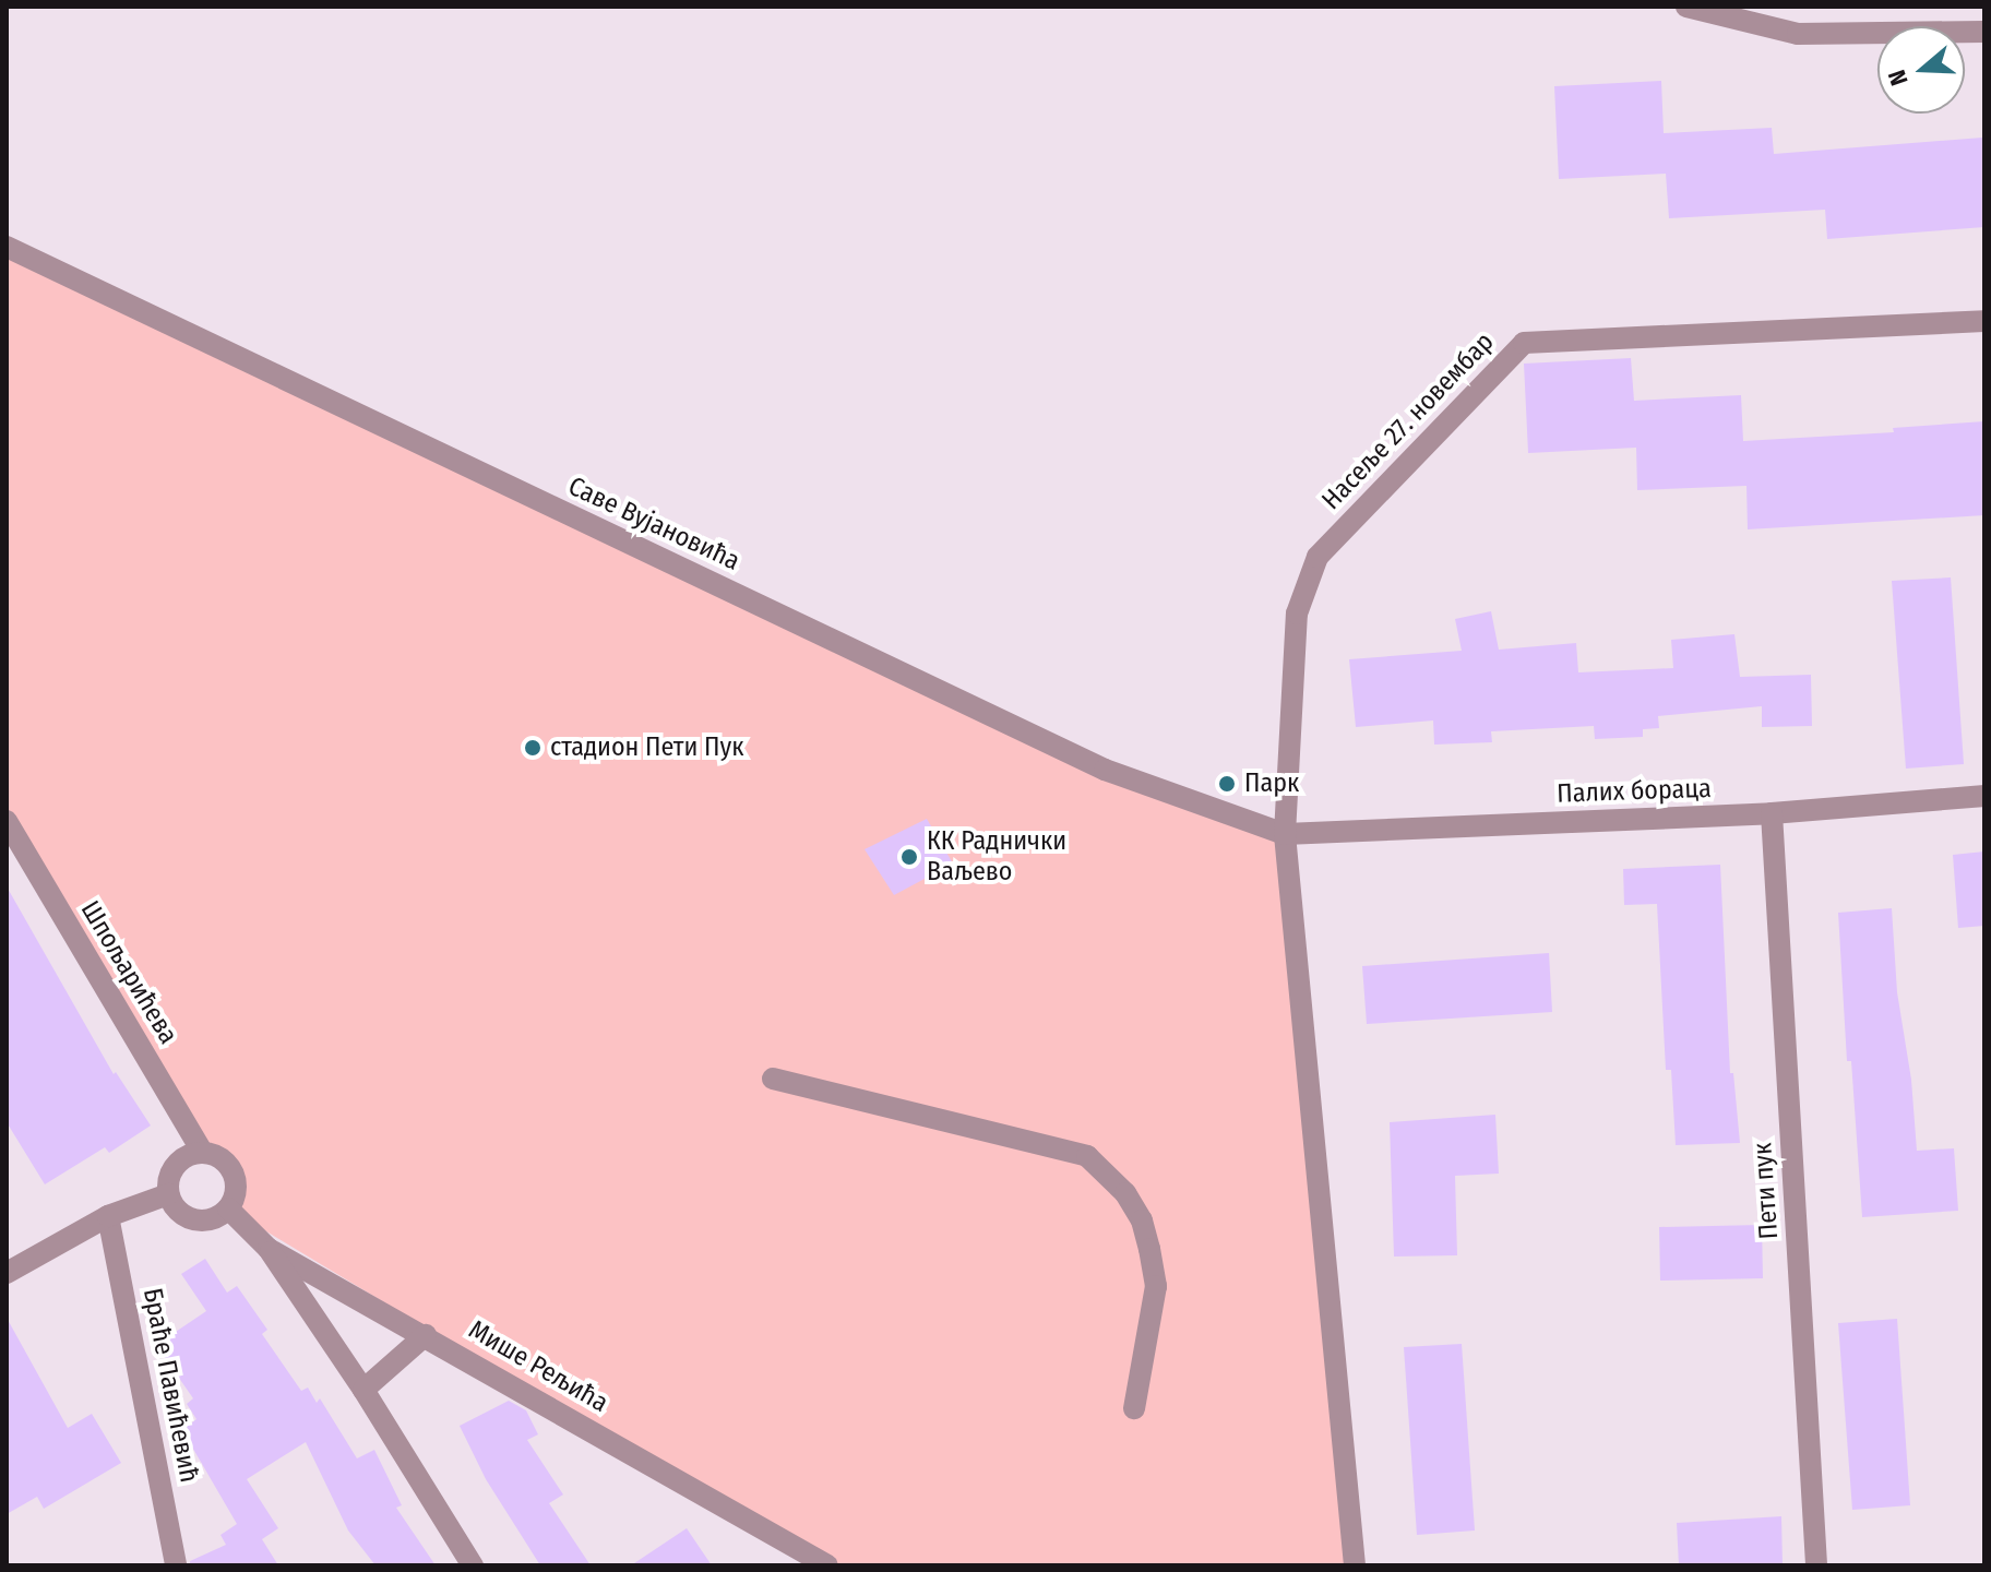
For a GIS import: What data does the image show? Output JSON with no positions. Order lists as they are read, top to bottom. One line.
{"streets":{"street":["Насеље 27. новембар","Саве Вујановића","Палих бораца","Шпољарићева","Пети пук","Мише Рељића","Браће Павићевић"]},"crossings":[["Насеље 27. новембар","Саве Вујановића"],["Насеље 27. новембар","Палих бораца"],["Саве Вујановића","Палих бораца"],["Палих бораца","Пети пук"],["Шпољарићева","Мише Рељића"]],"places":["стадион Пети Пук","Парк","КК Раднички Ваљево"],"north":"left"}
